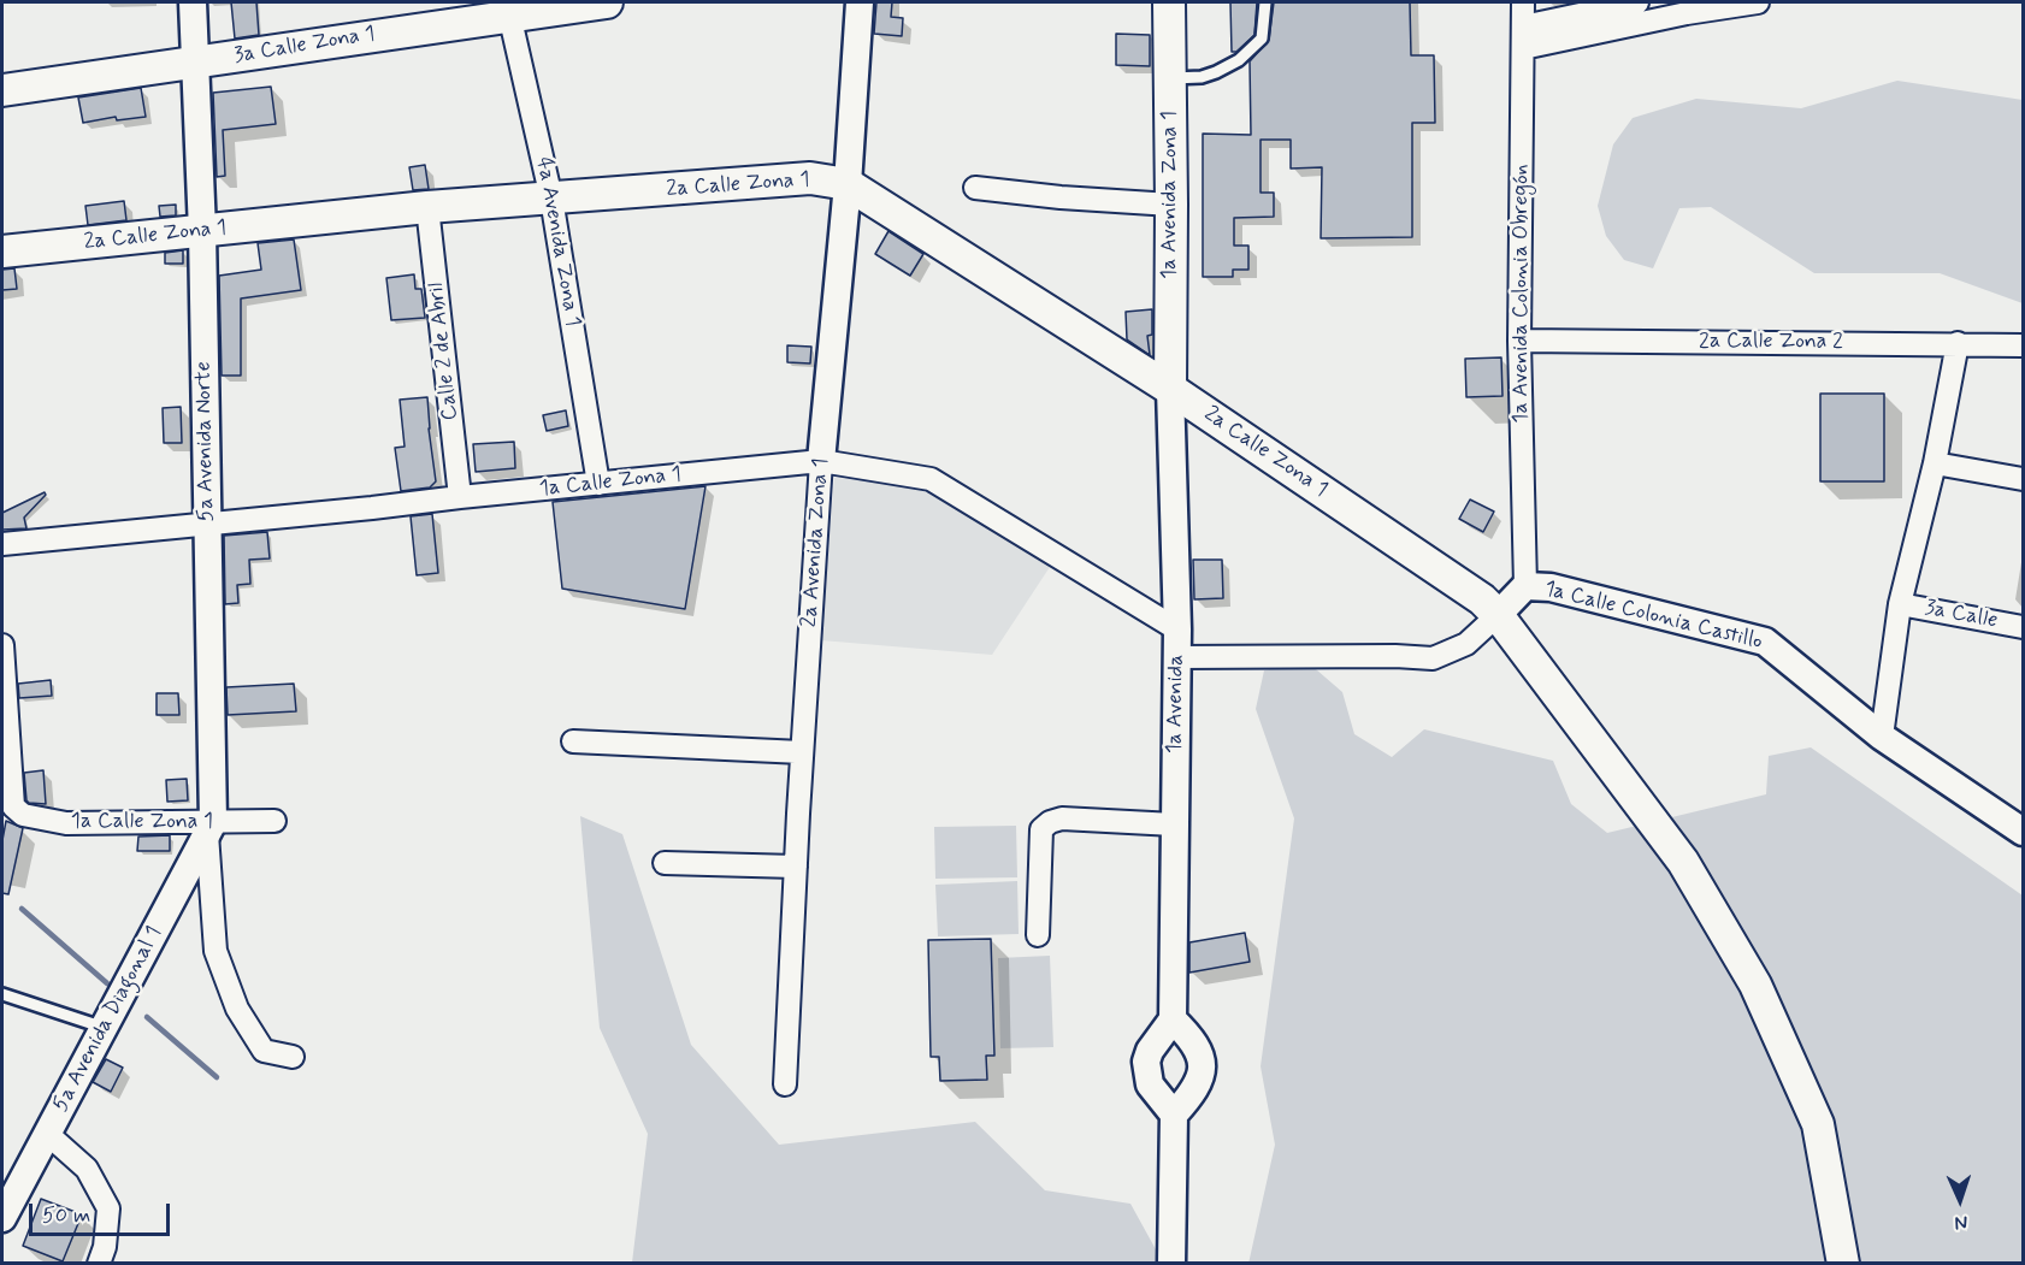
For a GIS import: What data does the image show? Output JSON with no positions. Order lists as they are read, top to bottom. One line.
{"streets":{"main road":["3a Calle Zona 1","2a Calle Zona 1","1a Avenida Zona 1"],"street":["4a Avenida Zona 1","1a Avenida Colonia Obregón","2a Calle Zona 2","Calle 2 de Abril","5a Avenida Norte","1a Calle Zona 1","2a Avenida Zona 1","3a Calle","1a Calle Colonia Castillo","1a Avenida","5a Avenida Diagonal 1"]},"crossings":[["3a Calle Zona 1","4a Avenida Zona 1"],["3a Calle Zona 1","5a Avenida Norte"],["2a Calle Zona 1","1a Avenida Zona 1"],["2a Calle Zona 1","4a Avenida Zona 1"],["2a Calle Zona 1","Calle 2 de Abril"],["2a Calle Zona 1","5a Avenida Norte"],["2a Calle Zona 1","2a Avenida Zona 1"],["2a Calle Zona 1","1a Avenida"],["1a Avenida Zona 1","1a Avenida"],["4a Avenida Zona 1","1a Calle Zona 1"],["1a Avenida Colonia Obregón","2a Calle Zona 2"],["1a Avenida Colonia Obregón","1a Calle Colonia Castillo"],["Calle 2 de Abril","1a Calle Zona 1"],["5a Avenida Norte","1a Calle Zona 1"],["5a Avenida Norte","5a Avenida Diagonal 1"],["1a Calle Zona 1","2a Avenida Zona 1"],["1a Calle Zona 1","1a Avenida"],["1a Calle Zona 1","5a Avenida Diagonal 1"]],"scale_bar":"50 m","north":"bottom"}
